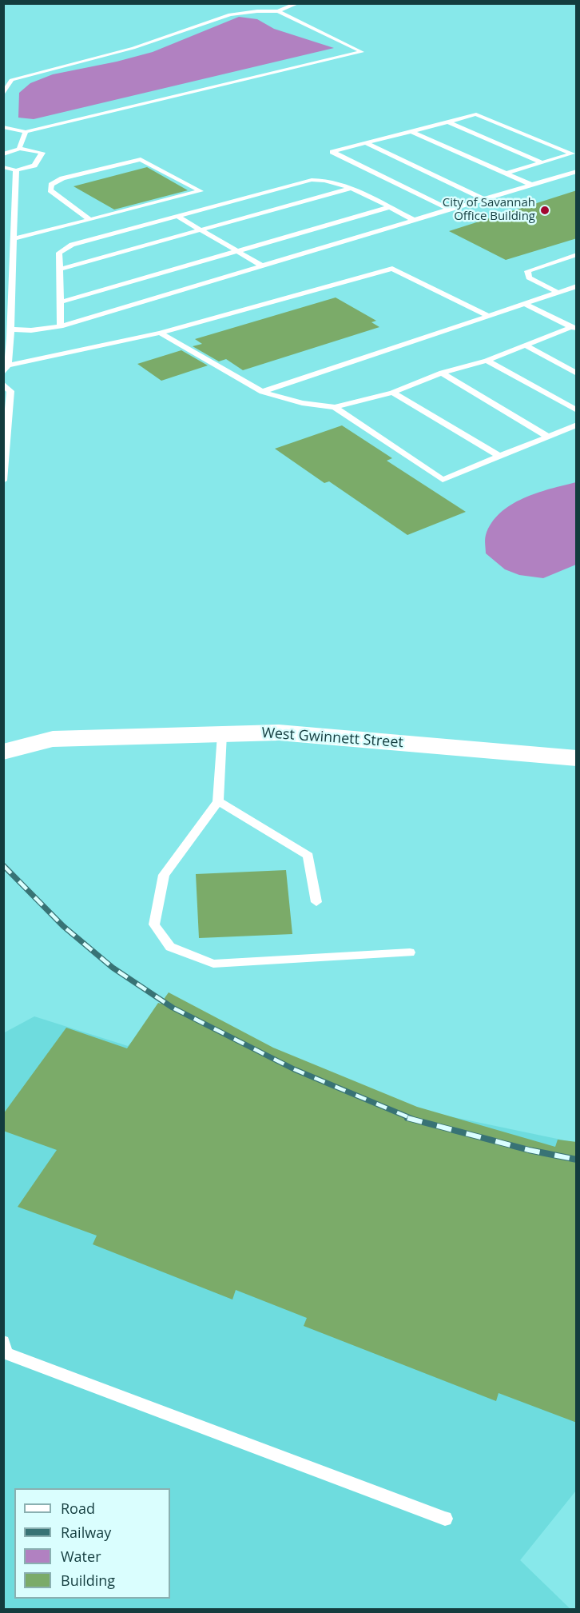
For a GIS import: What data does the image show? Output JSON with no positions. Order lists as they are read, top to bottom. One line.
{"streets":{"main road":["West Gwinnett Street"]},"places":["City of Savannah Office Building"],"legend":["Road","Railway","Water","Building"]}
